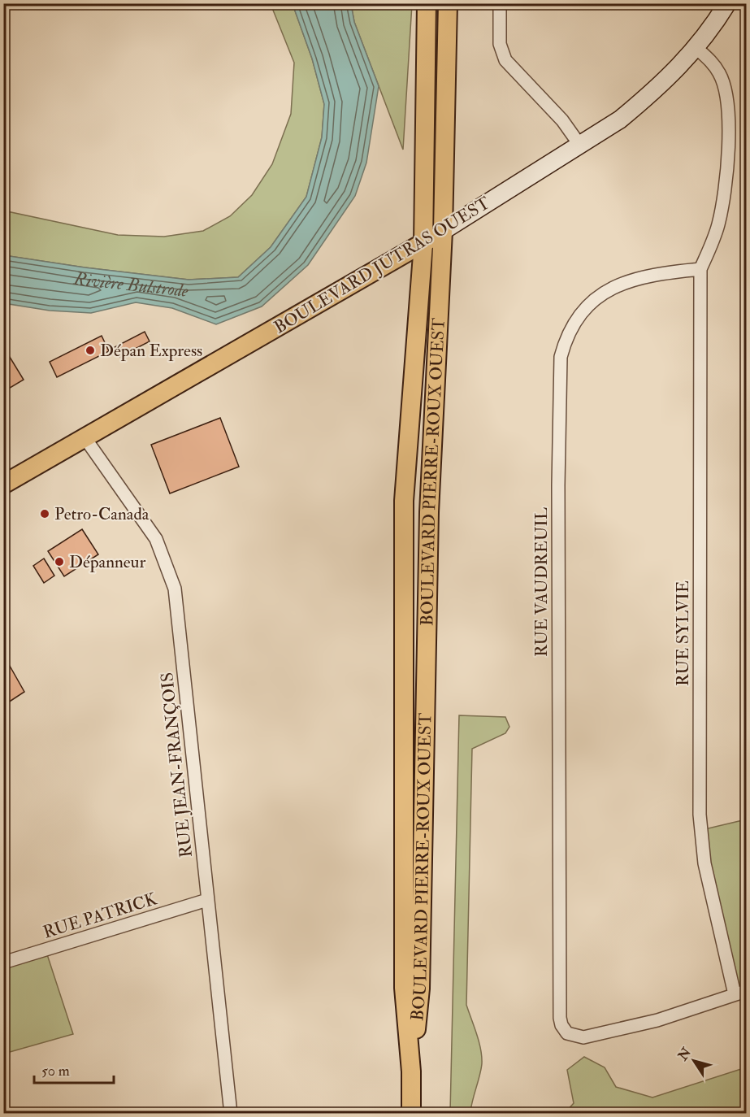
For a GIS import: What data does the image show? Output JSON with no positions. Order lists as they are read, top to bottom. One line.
{"streets":{"main road":["BOULEVARD JUTRAS OUEST","BOULEVARD PIERRE-ROUX OUEST"],"street":["RUE VAUDREUIL","RUE SYLVIE","RUE JEAN-FRANÇOIS","RUE PATRICK"]},"crossings":[["BOULEVARD JUTRAS OUEST","BOULEVARD PIERRE-ROUX OUEST"],["BOULEVARD JUTRAS OUEST","RUE JEAN-FRANÇOIS"],["RUE VAUDREUIL","RUE SYLVIE"],["RUE JEAN-FRANÇOIS","RUE PATRICK"]],"water":["Rivière Bulstrode"],"places":["Dépan Express","Petro-Canada","Dépanneur"],"scale_bar":"50 m","north":"top left"}
